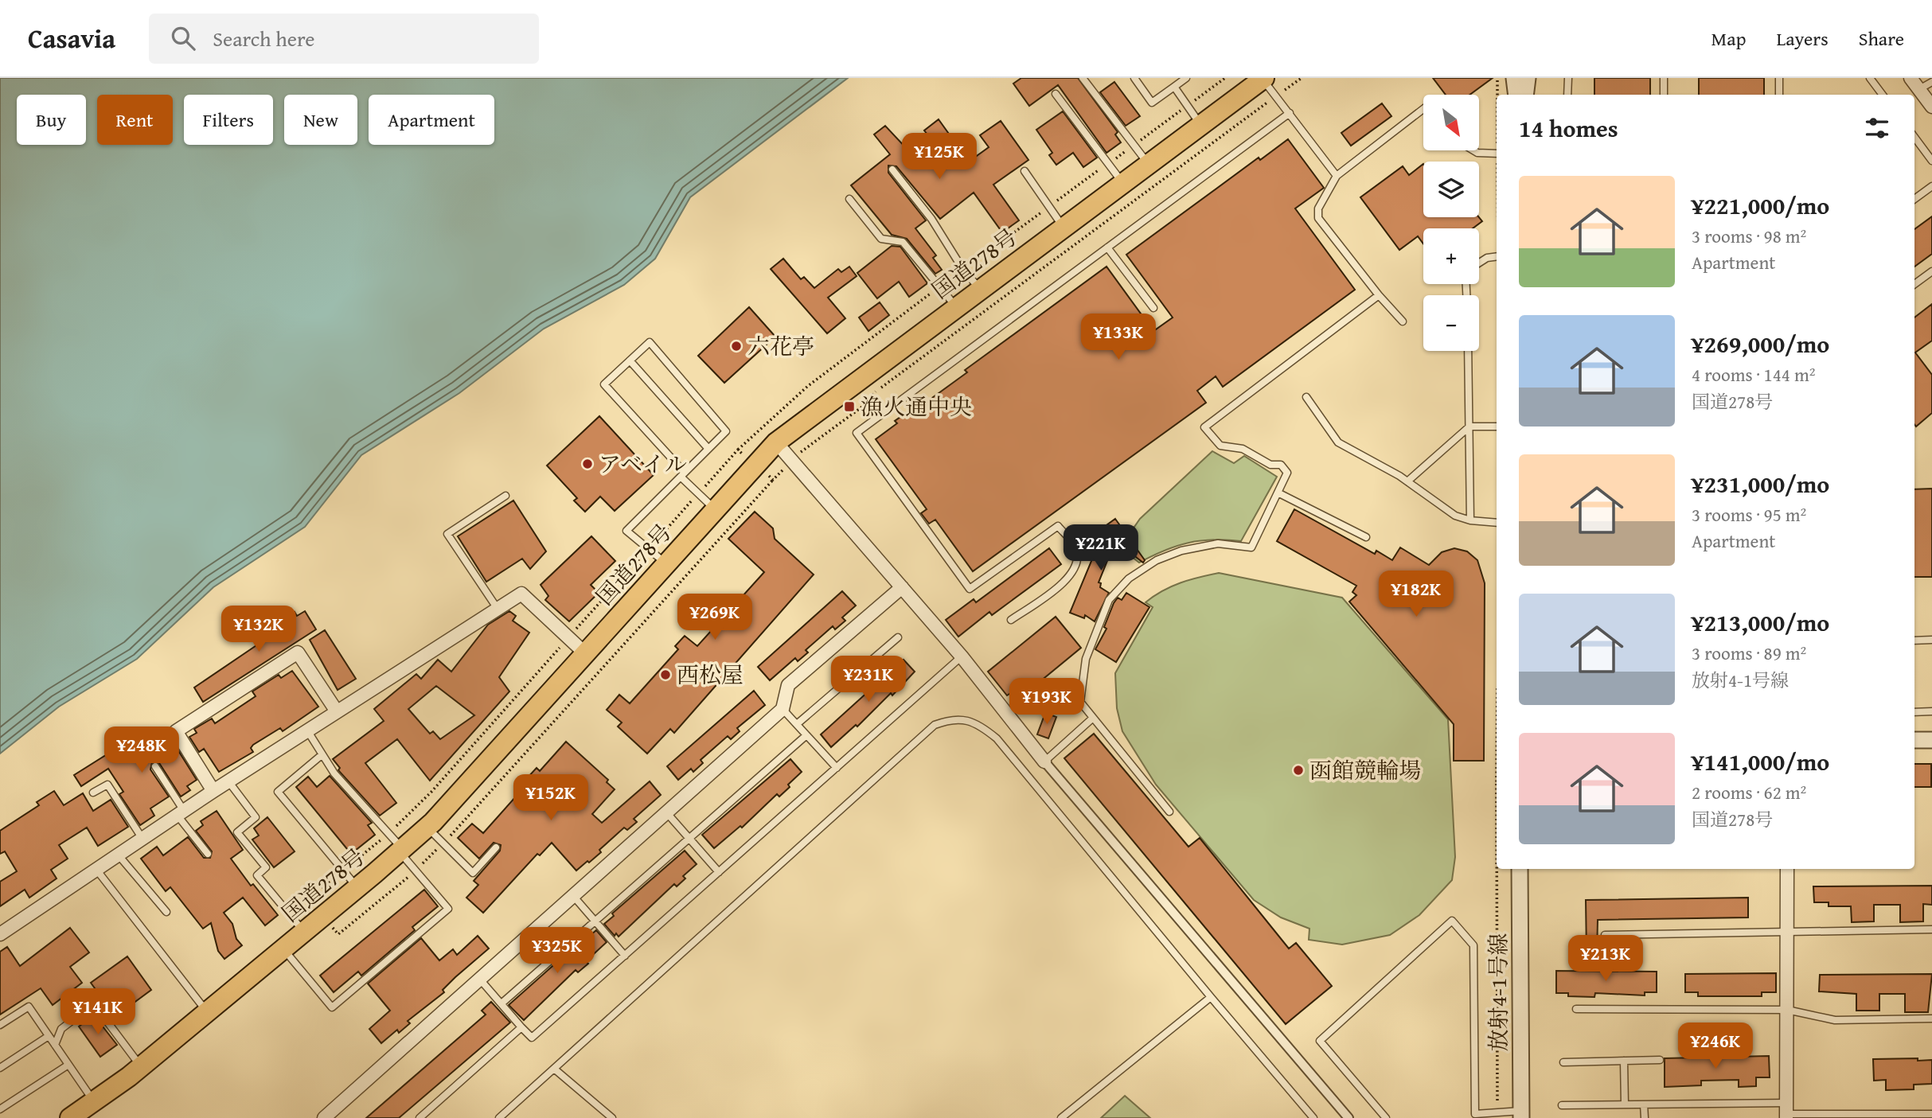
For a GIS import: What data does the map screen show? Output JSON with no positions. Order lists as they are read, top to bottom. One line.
{"streets":{"highway":["国道278号"],"street":["放射4-1号線"]},"places":{"other":["六花亭","アベイル","西松屋","函館競輪場"],"transit":["漁火通中央"]},"north":"bottom right","page":{"header":"Casavia","search":"Search here","nav":["Map","Layers","Share"],"map_buttons":["+","−"],"chip":["Buy","Rent","Filters","New","Apartment"],"heading":"14 homes","price":["¥125K","¥133K","¥221K","¥182K","¥269K","¥132K","¥231K","¥193K","¥248K","¥152K","¥325K","¥213K","¥141K","¥246K"],"list":[{"name":"¥221,000/mo","note":"3 rooms · 98 m² · Apartment"},{"name":"¥269,000/mo","note":"4 rooms · 144 m² · 国道278号"},{"name":"¥231,000/mo","note":"3 rooms · 95 m² · Apartment"},{"name":"¥213,000/mo","note":"3 rooms · 89 m² · 放射4-1号線"},{"name":"¥141,000/mo","note":"2 rooms · 62 m² · 国道278号"}]}}
